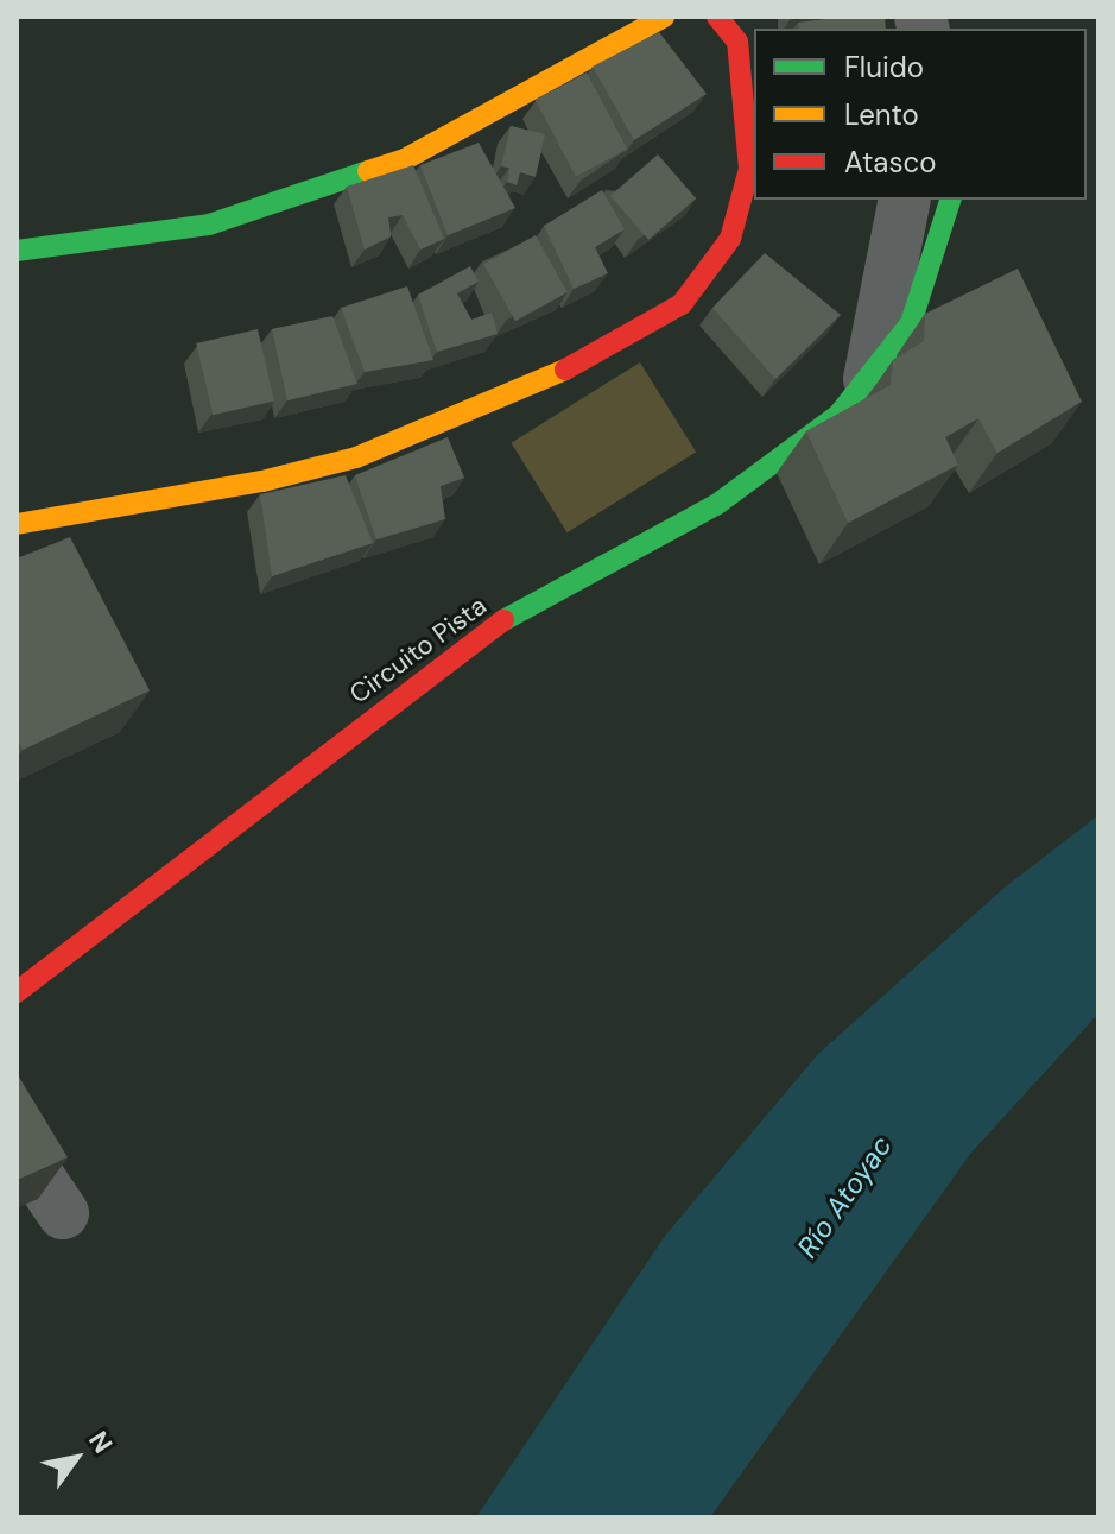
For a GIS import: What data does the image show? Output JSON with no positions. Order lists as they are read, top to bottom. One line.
{"streets":{"street":["Circuito Pista"]},"water":["Río Atoyac"],"legend":["Fluido","Lento","Atasco"],"north":"top right"}
